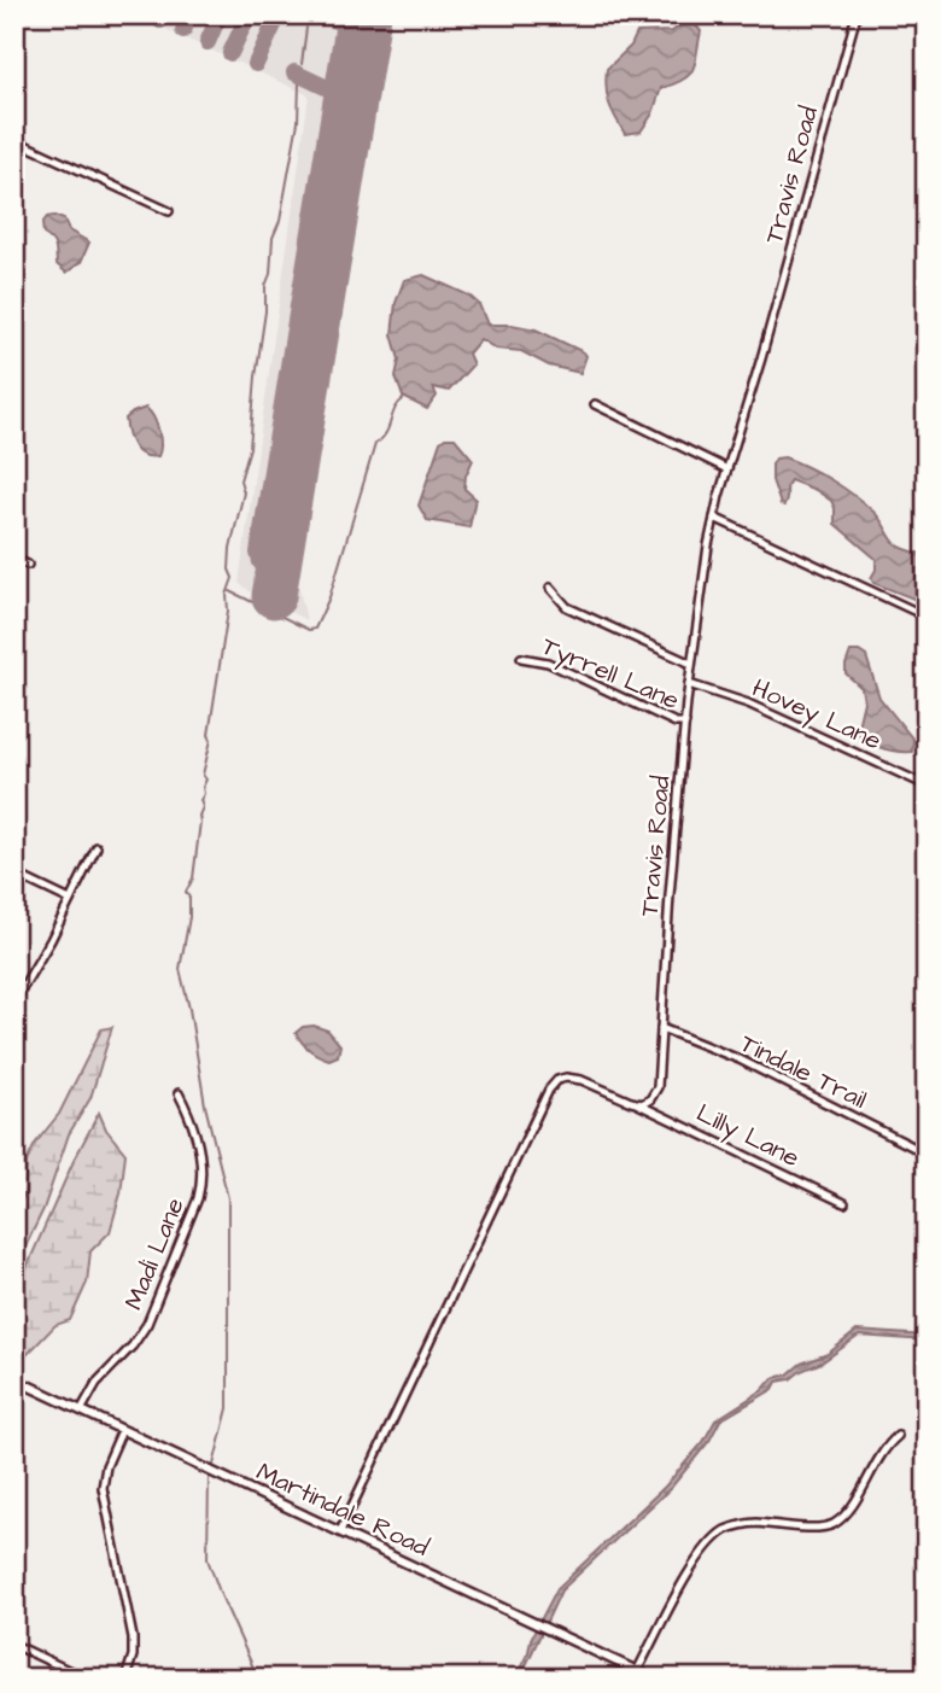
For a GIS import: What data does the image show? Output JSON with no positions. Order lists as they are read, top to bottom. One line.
{"streets":{"street":["Travis Road","Tyrrell Lane","Hovey Lane","Tindale Trail","Lilly Lane","Madi Lane","Martindale Road"]},"crossings":[["Travis Road","Tyrrell Lane"],["Travis Road","Hovey Lane"],["Travis Road","Tindale Trail"],["Travis Road","Lilly Lane"],["Madi Lane","Martindale Road"]]}
